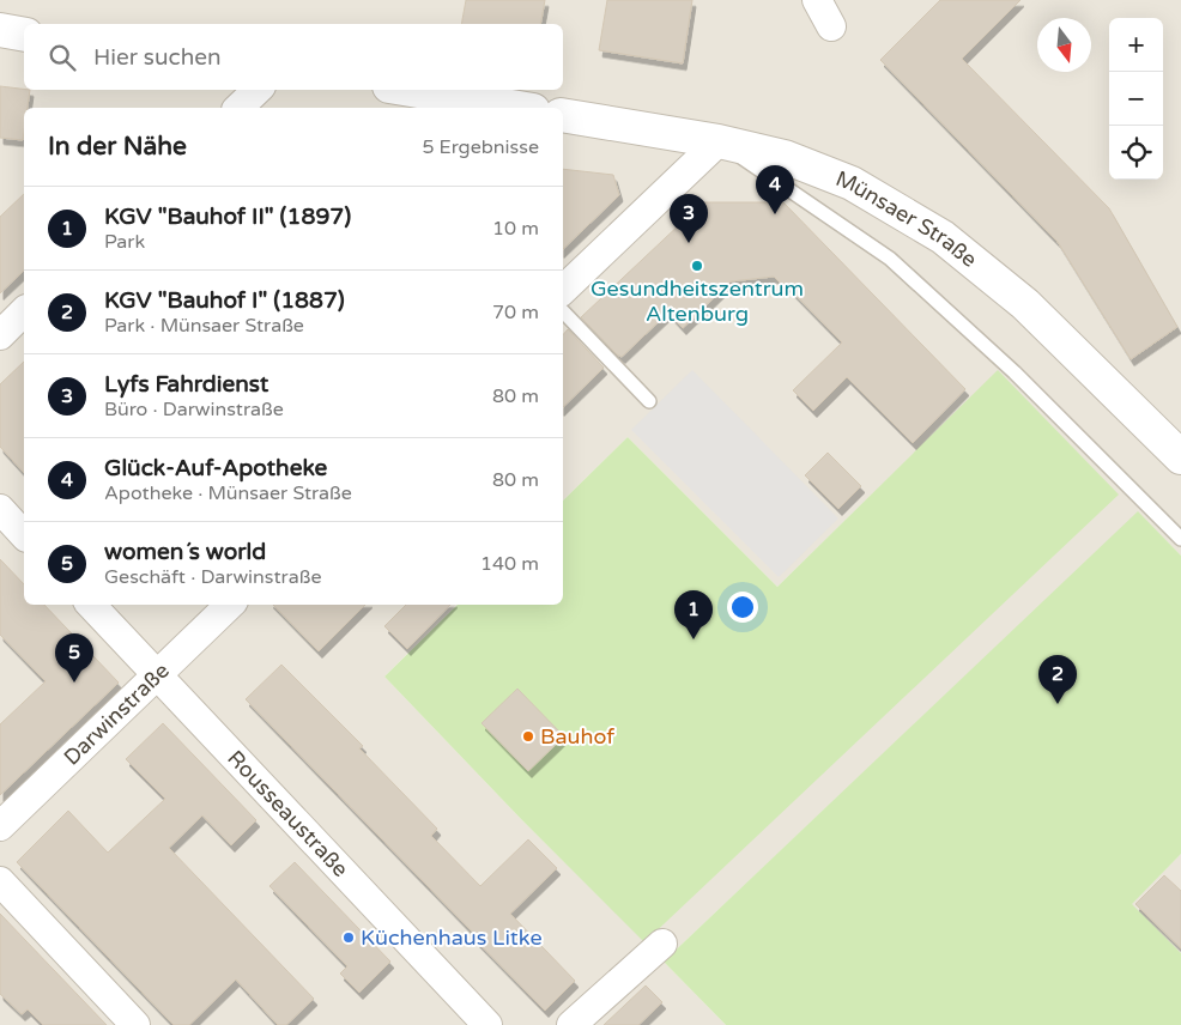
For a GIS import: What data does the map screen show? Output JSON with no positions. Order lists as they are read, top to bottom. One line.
{"streets":{"street":["Münsaer Straße","Darwinstraße","Rousseaustraße"]},"crossings":[["Darwinstraße","Rousseaustraße"]],"places":["Gesundheitszentrum Altenburg","Bauhof","Küchenhaus Litke"],"north":"bottom","page":{"map_buttons":["+","−"],"search":"Hier suchen","heading":["In der Nähe","5 Ergebnisse"],"pins":["4","3","1","5","2"],"list":[{"mark":"1","name":"KGV \"Bauhof II\" (1897)","note":"Park","value":"10 m"},{"mark":"2","name":"KGV \"Bauhof I\" (1887)","note":"Park · Münsaer Straße","value":"70 m"},{"mark":"3","name":"Lyfs Fahrdienst","note":"Büro · Darwinstraße","value":"80 m"},{"mark":"4","name":"Glück-Auf-Apotheke","note":"Apotheke · Münsaer Straße","value":"80 m"},{"mark":"5","name":"women´s world","note":"Geschäft · Darwinstraße","value":"140 m"}]}}
